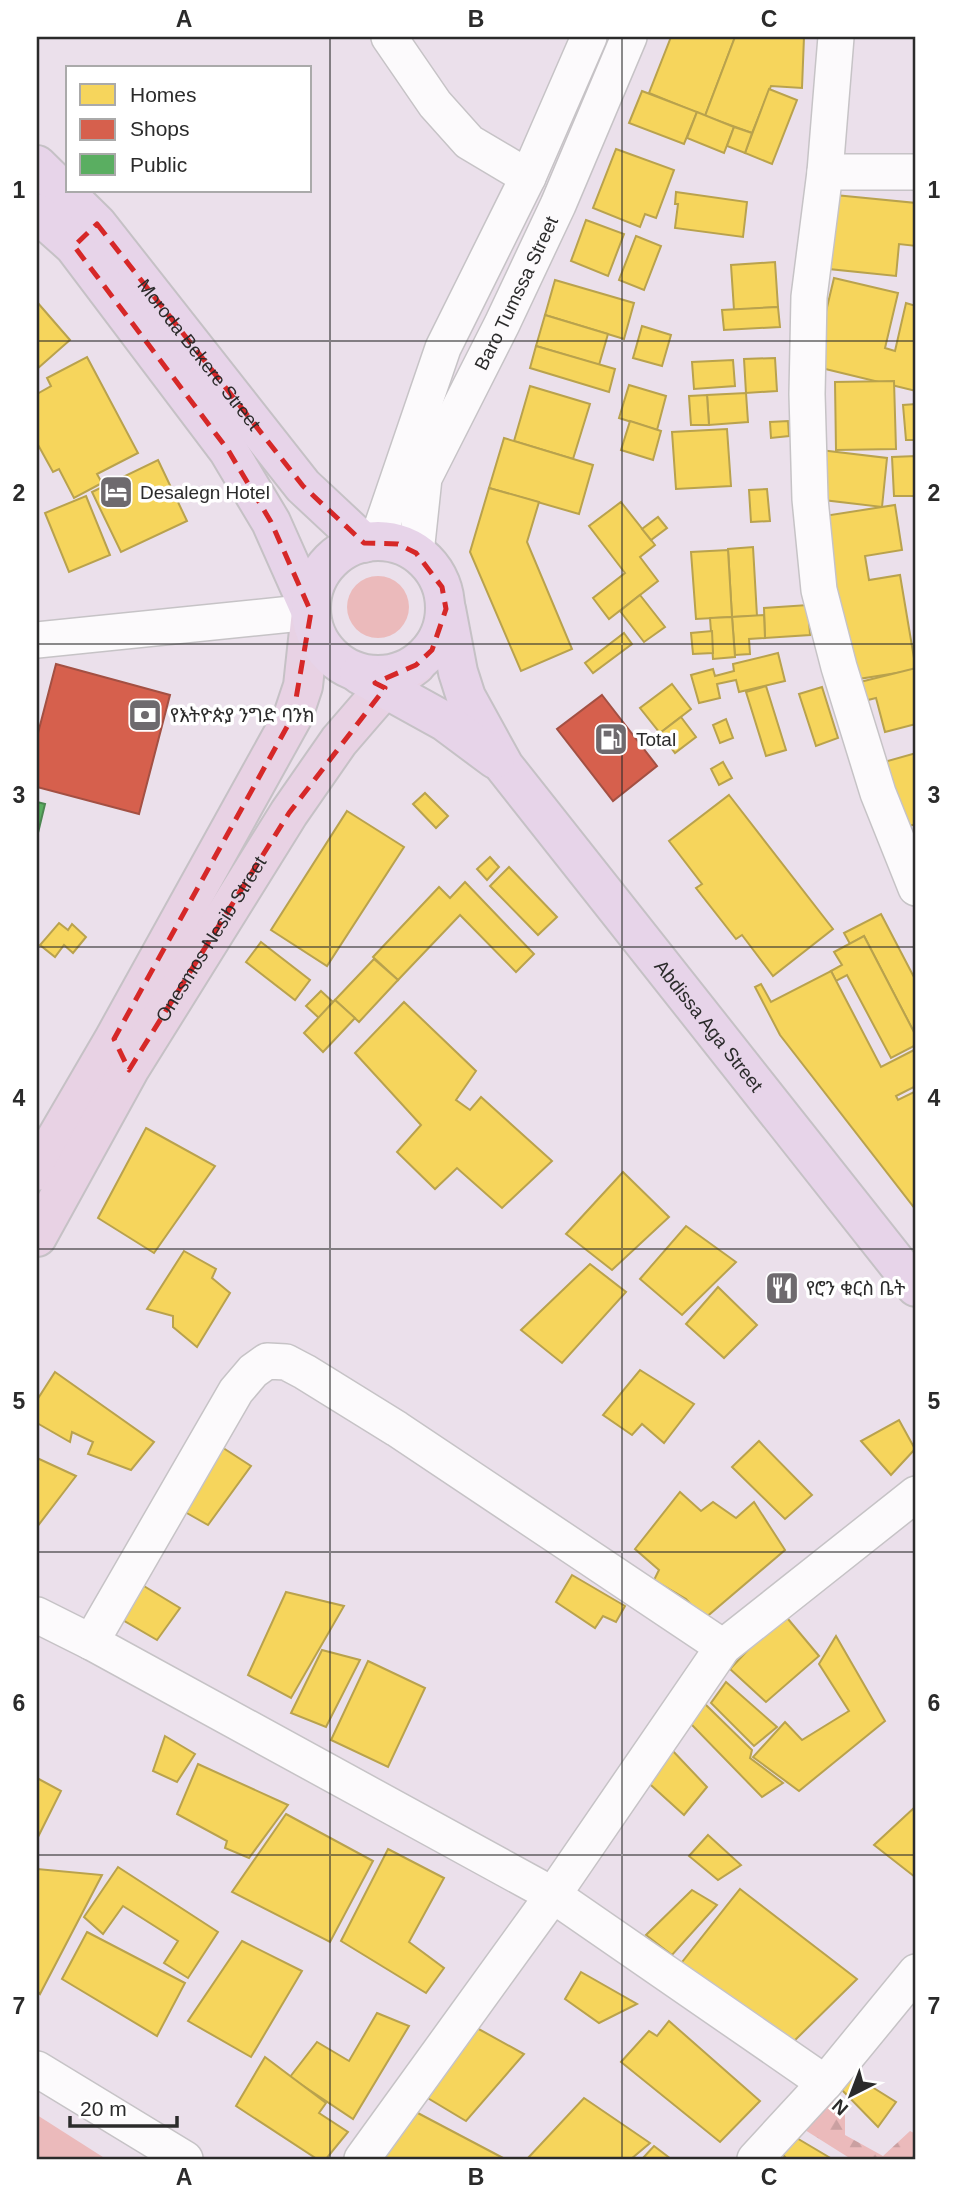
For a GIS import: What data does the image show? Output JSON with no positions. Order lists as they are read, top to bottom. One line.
{"streets":{"highway":["Moroda Bekere Street","Abdissa Aga Street"],"main road":["Onesmos Nesib Street"],"street":["Baro Tumssa Street"]},"crossings":[["Baro Tumssa Street","Moroda Bekere Street"],["Baro Tumssa Street","Onesmos Nesib Street"],["Moroda Bekere Street","Onesmos Nesib Street"]],"places":{"hotel":["Desalegn Hotel"],"bank":["የእትዮጵያ ንግድ ባንክ"],"fuel station":["Total"],"restaurant":["የሮን ቁርስ ቤት"]},"legend":["Homes","Shops","Public"],"scale_bar":"20 m","north":"bottom left","grid":{"columns":["A","B","C"],"rows":["1","2","3","4","5","6","7"]}}
